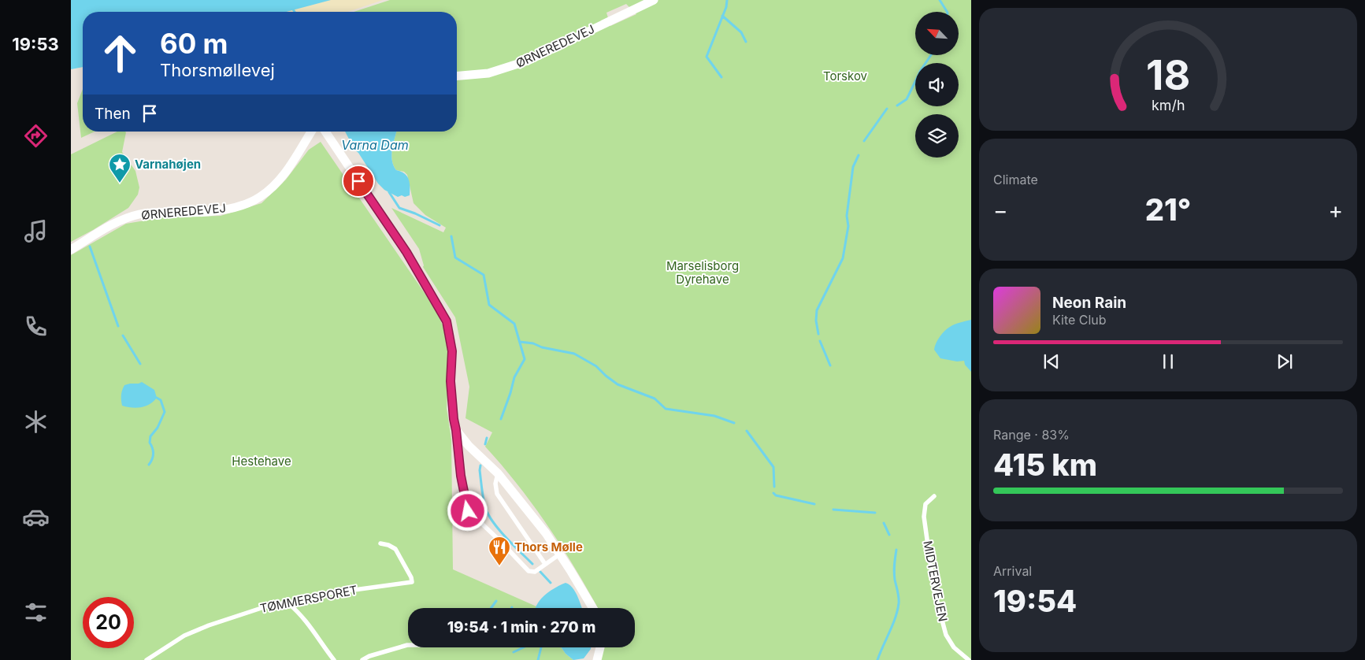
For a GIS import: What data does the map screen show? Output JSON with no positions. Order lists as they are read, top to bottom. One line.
{"streets":{"street":["ØRNEREDEVEJ"],"lane":["MIDTERVEJEN","TØMMERSPORET"]},"water":["Varna Dam"],"parks":["Torskov","Marselisborg Dyrehave","Hestehave"],"places":{"place":["Varnahøjen"],"restaurant":["Thors Mølle"]},"north":"top left","page":{"tabs":"19:53","turn":["60 m","Thorsmøllevej"],"then":"Then","tile":["Climate",["Range · 83%","415 km"],["Arrival","19:54"]],"heat":["−","21°","+"],"song":["Neon Rain","Kite Club"],"limit":"20","trip":"19:54 · 1 min · 270 m","gauge":["18","km/h"]}}
